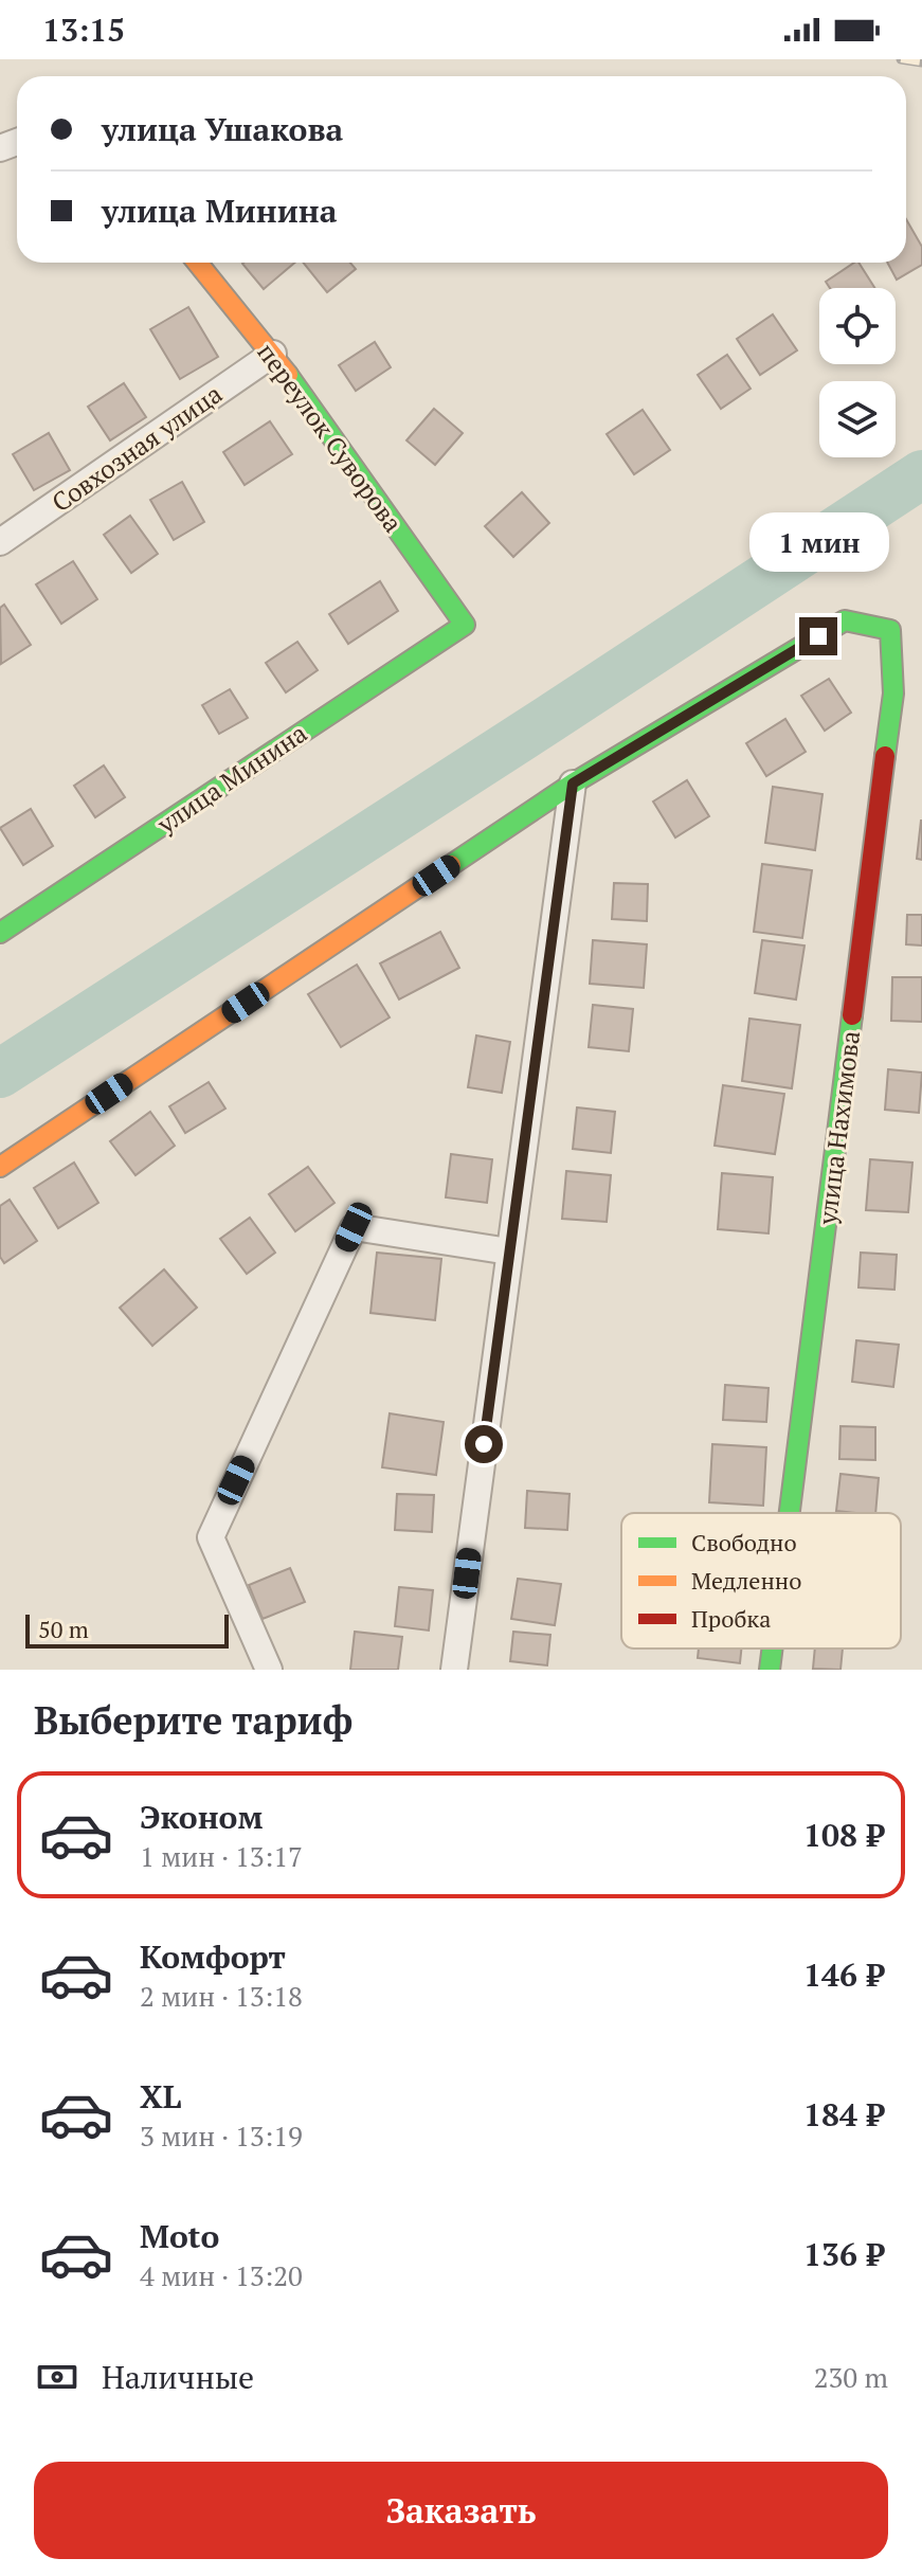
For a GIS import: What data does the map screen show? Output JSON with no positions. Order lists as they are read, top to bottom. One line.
{"streets":{"street":["переулок Суворова","Совхозная улица","улица Минина","улица Нахимова"]},"crossings":[["переулок Суворова","Совхозная улица"],["переулок Суворова","улица Минина"]],"legend":["Свободно","Медленно","Пробка"],"scale_bar":"50 m","page":{"status":"13:15","banner":["улица Ушакова","улица Минина"],"bubble":"1 мин","scale":"50 m","heading":"Выберите тариф","list":[{"name":"Эконом","note":"1 мин · 13:17","value":"108 ₽"},{"name":"Комфорт","note":"2 мин · 13:18","value":"146 ₽"},{"name":"XL","note":"3 мин · 13:19","value":"184 ₽"},{"name":"Moto","note":"4 мин · 13:20","value":"136 ₽"}],"pay":["Наличные","230 m"],"buttons":"Заказать"}}
